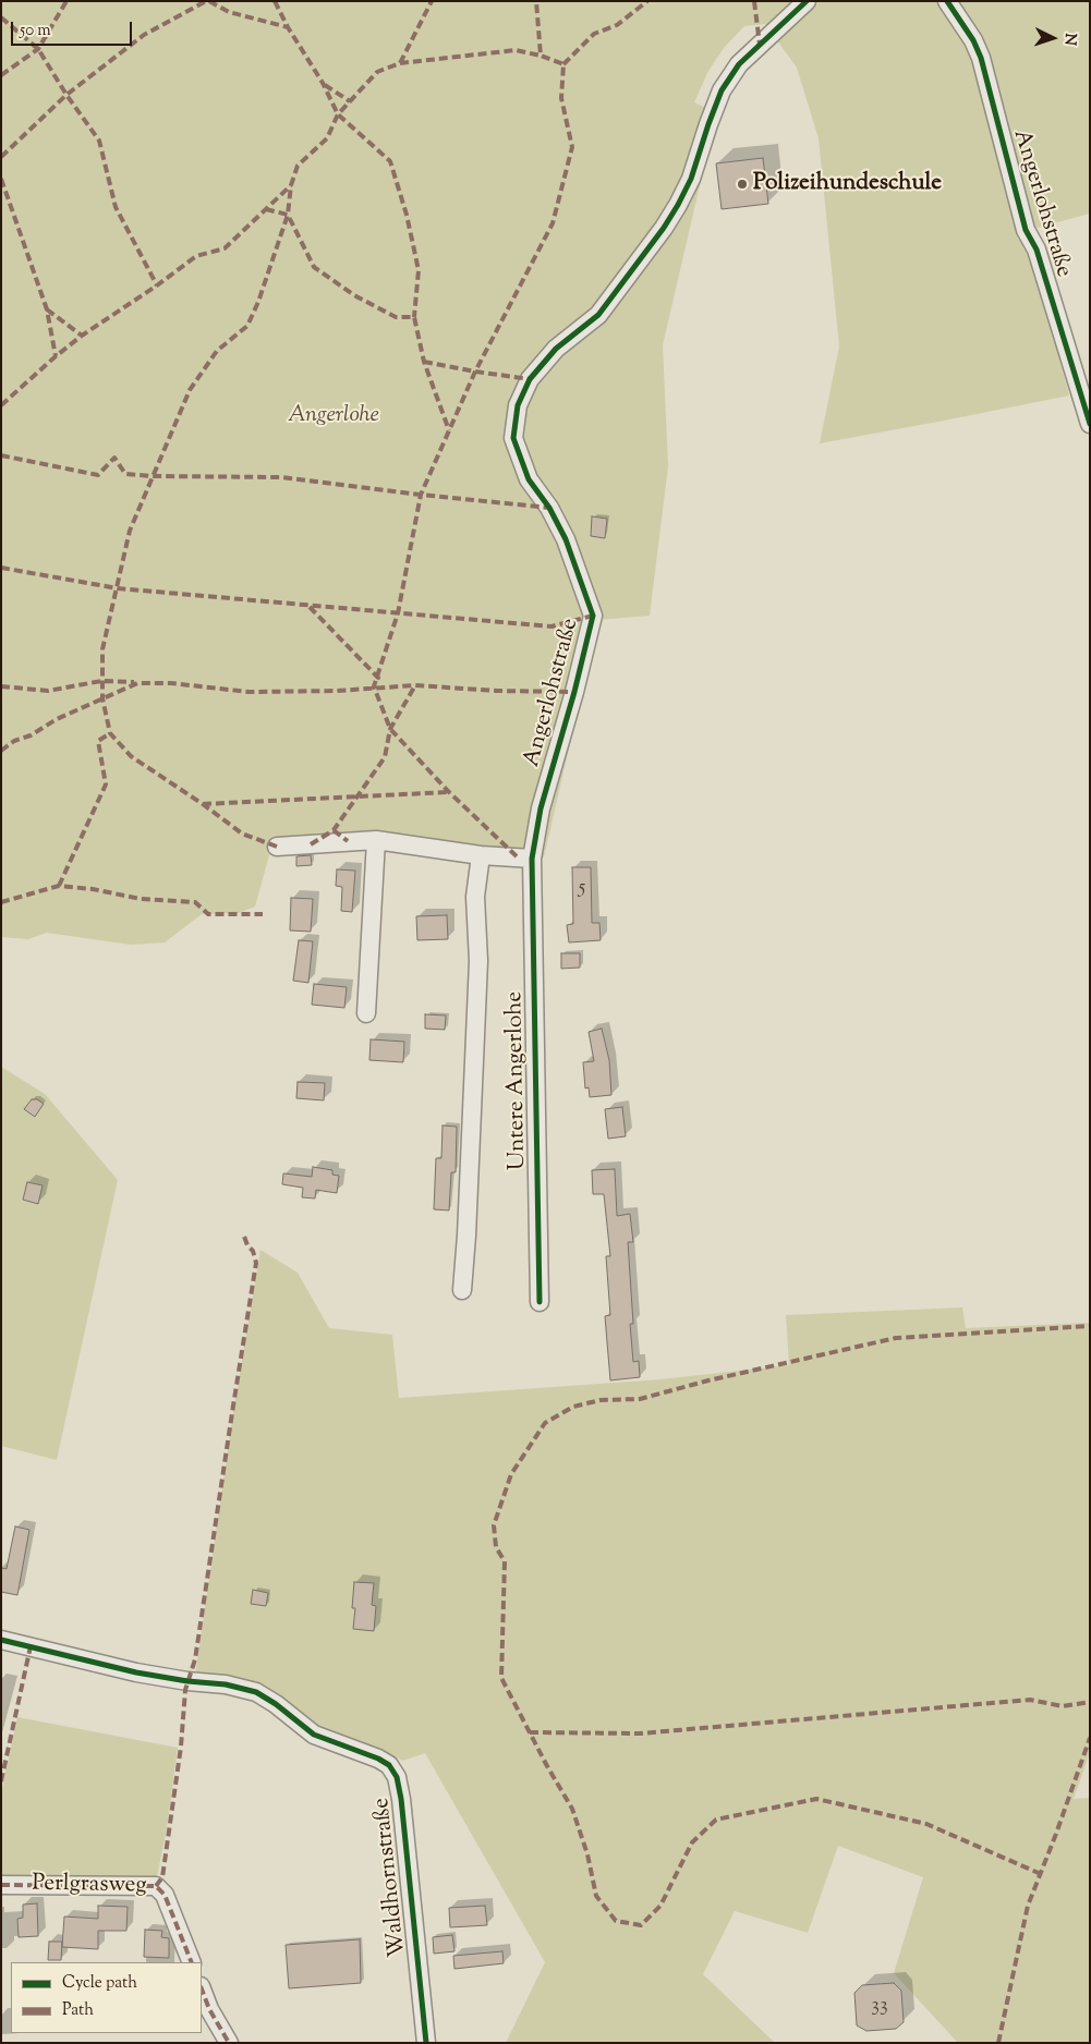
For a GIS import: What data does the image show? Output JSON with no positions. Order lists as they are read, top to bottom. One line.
{"streets":{"street":["Angerlohstraße","Untere Angerlohe","Waldhornstraße","Perlgrasweg"]},"crossings":[["Angerlohstraße","Untere Angerlohe"]],"parks":["Angerlohe"],"places":["Polizeihundeschule"],"house_numbers":["5","33"],"legend":["Cycle path","Path"],"scale_bar":"50 m","north":"right"}
